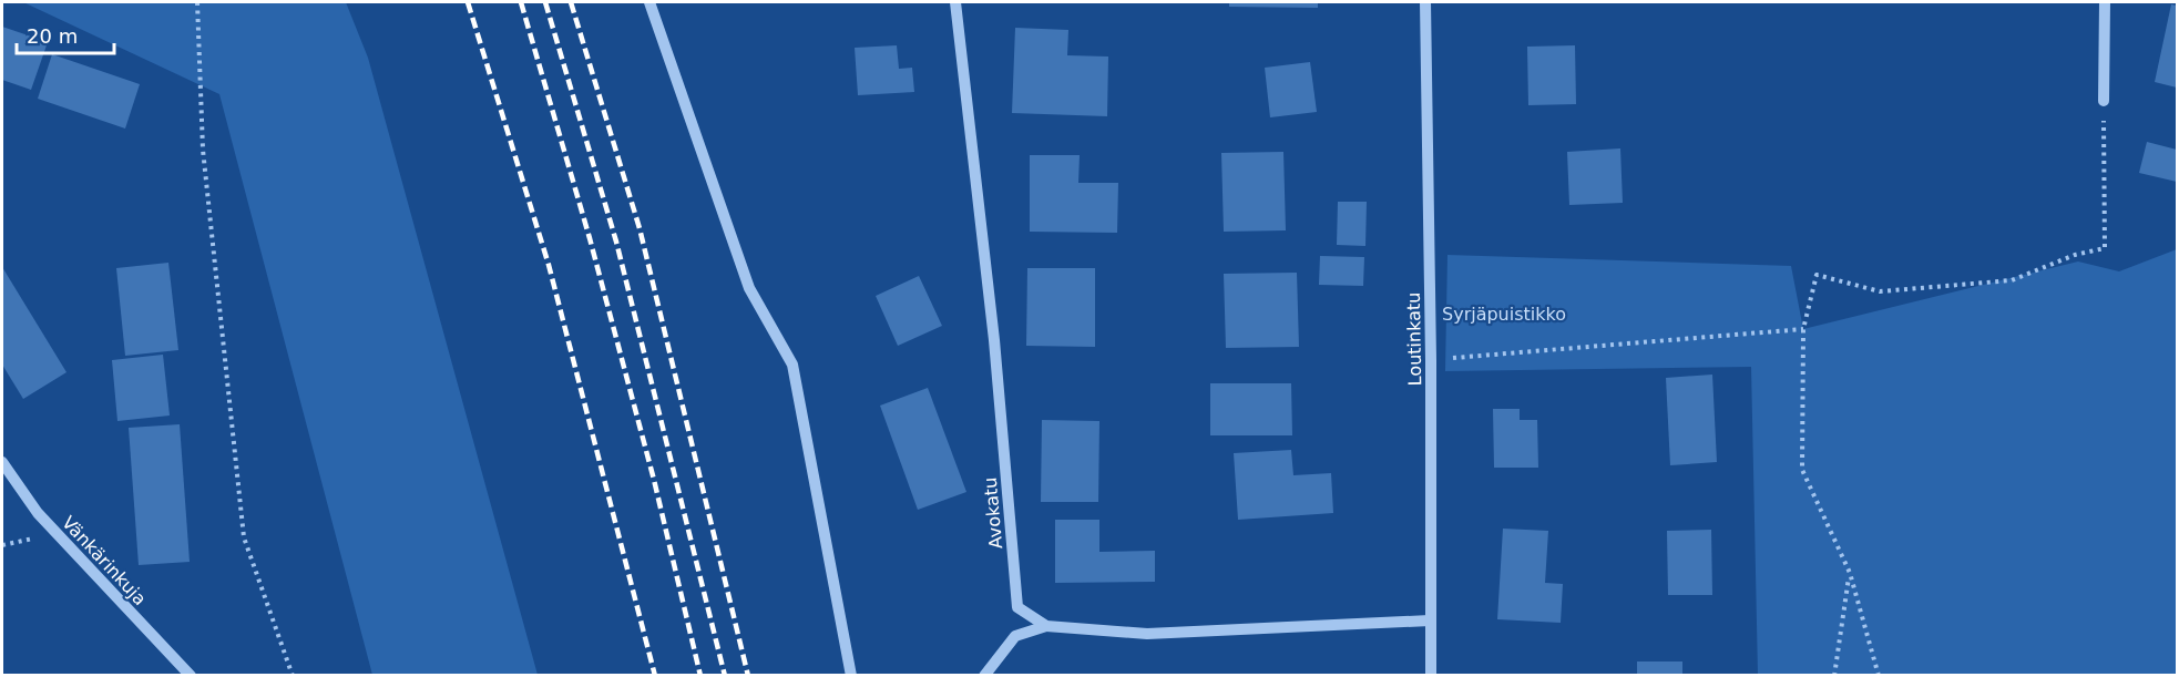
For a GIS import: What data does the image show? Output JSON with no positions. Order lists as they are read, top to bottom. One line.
{"streets":{"street":["Loutinkatu","Avokatu","Vänkärinkuja"]},"crossings":[["Loutinkatu","Avokatu"]],"parks":["Syrjäpuistikko"],"scale_bar":"20 m"}
